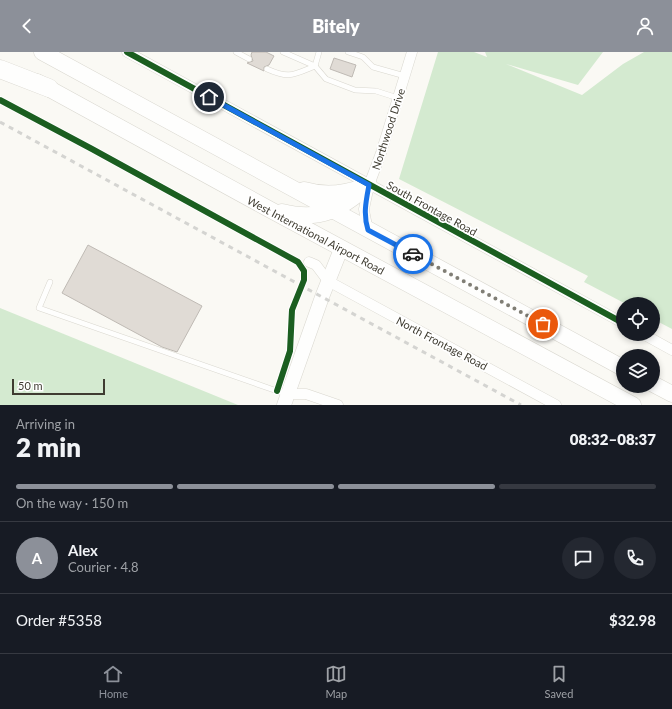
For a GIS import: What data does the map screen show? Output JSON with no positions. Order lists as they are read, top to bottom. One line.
{"streets":{"main road":["West International Airport Road"],"street":["Northwood Drive","South Frontage Road","North Frontage Road"]},"crossings":[["Northwood Drive","South Frontage Road"]],"scale_bar":"50 m","page":{"header":"Bitely","scale":"50 m","heading":["2 min","Arriving in","08:32–08:37"],"panel":["Alex","Courier · 4.8","Order #5358","$32.98"],"bar":"On the way · 150 m","round":"A","tabs":["Home","Map","Saved"]}}
